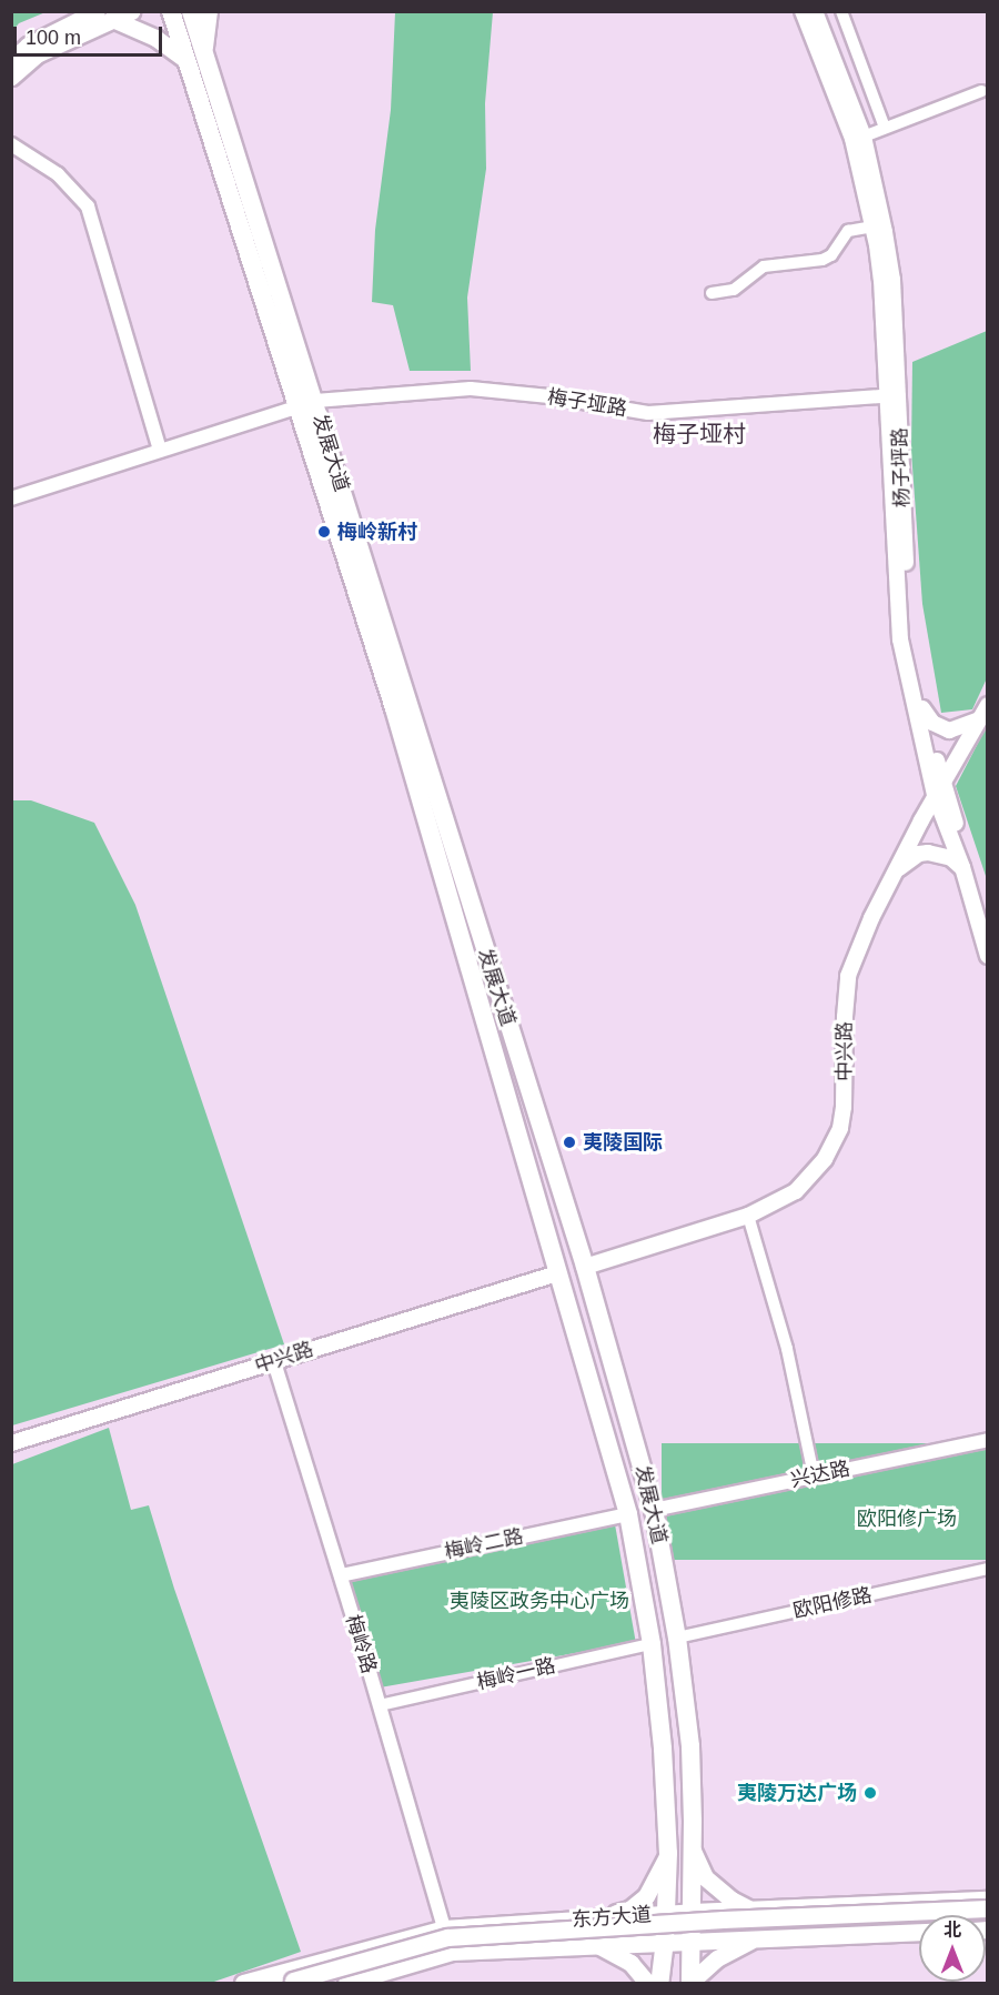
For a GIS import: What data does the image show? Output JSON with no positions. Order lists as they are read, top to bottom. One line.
{"streets":{"highway":["发展大道"],"main road":["杨子坪路","中兴路","东方大道"],"street":["梅子垭路","兴达路","梅岭二路","欧阳修路","梅岭路","梅岭一路"]},"crossings":[["梅子垭路","发展大道"],["梅子垭路","杨子坪路"],["发展大道","中兴路"],["发展大道","兴达路"],["发展大道","梅岭二路"],["发展大道","欧阳修路"],["发展大道","梅岭一路"],["发展大道","东方大道"],["杨子坪路","中兴路"],["中兴路","梅岭路"],["梅岭二路","梅岭路"],["梅岭路","梅岭一路"],["梅岭路","东方大道"]],"districts":["梅子垭村"],"parks":["欧阳修广场","夷陵区政务中心广场"],"places":["梅岭新村","夷陵国际","夷陵万达广场"],"scale_bar":"100 m","north":"top"}
